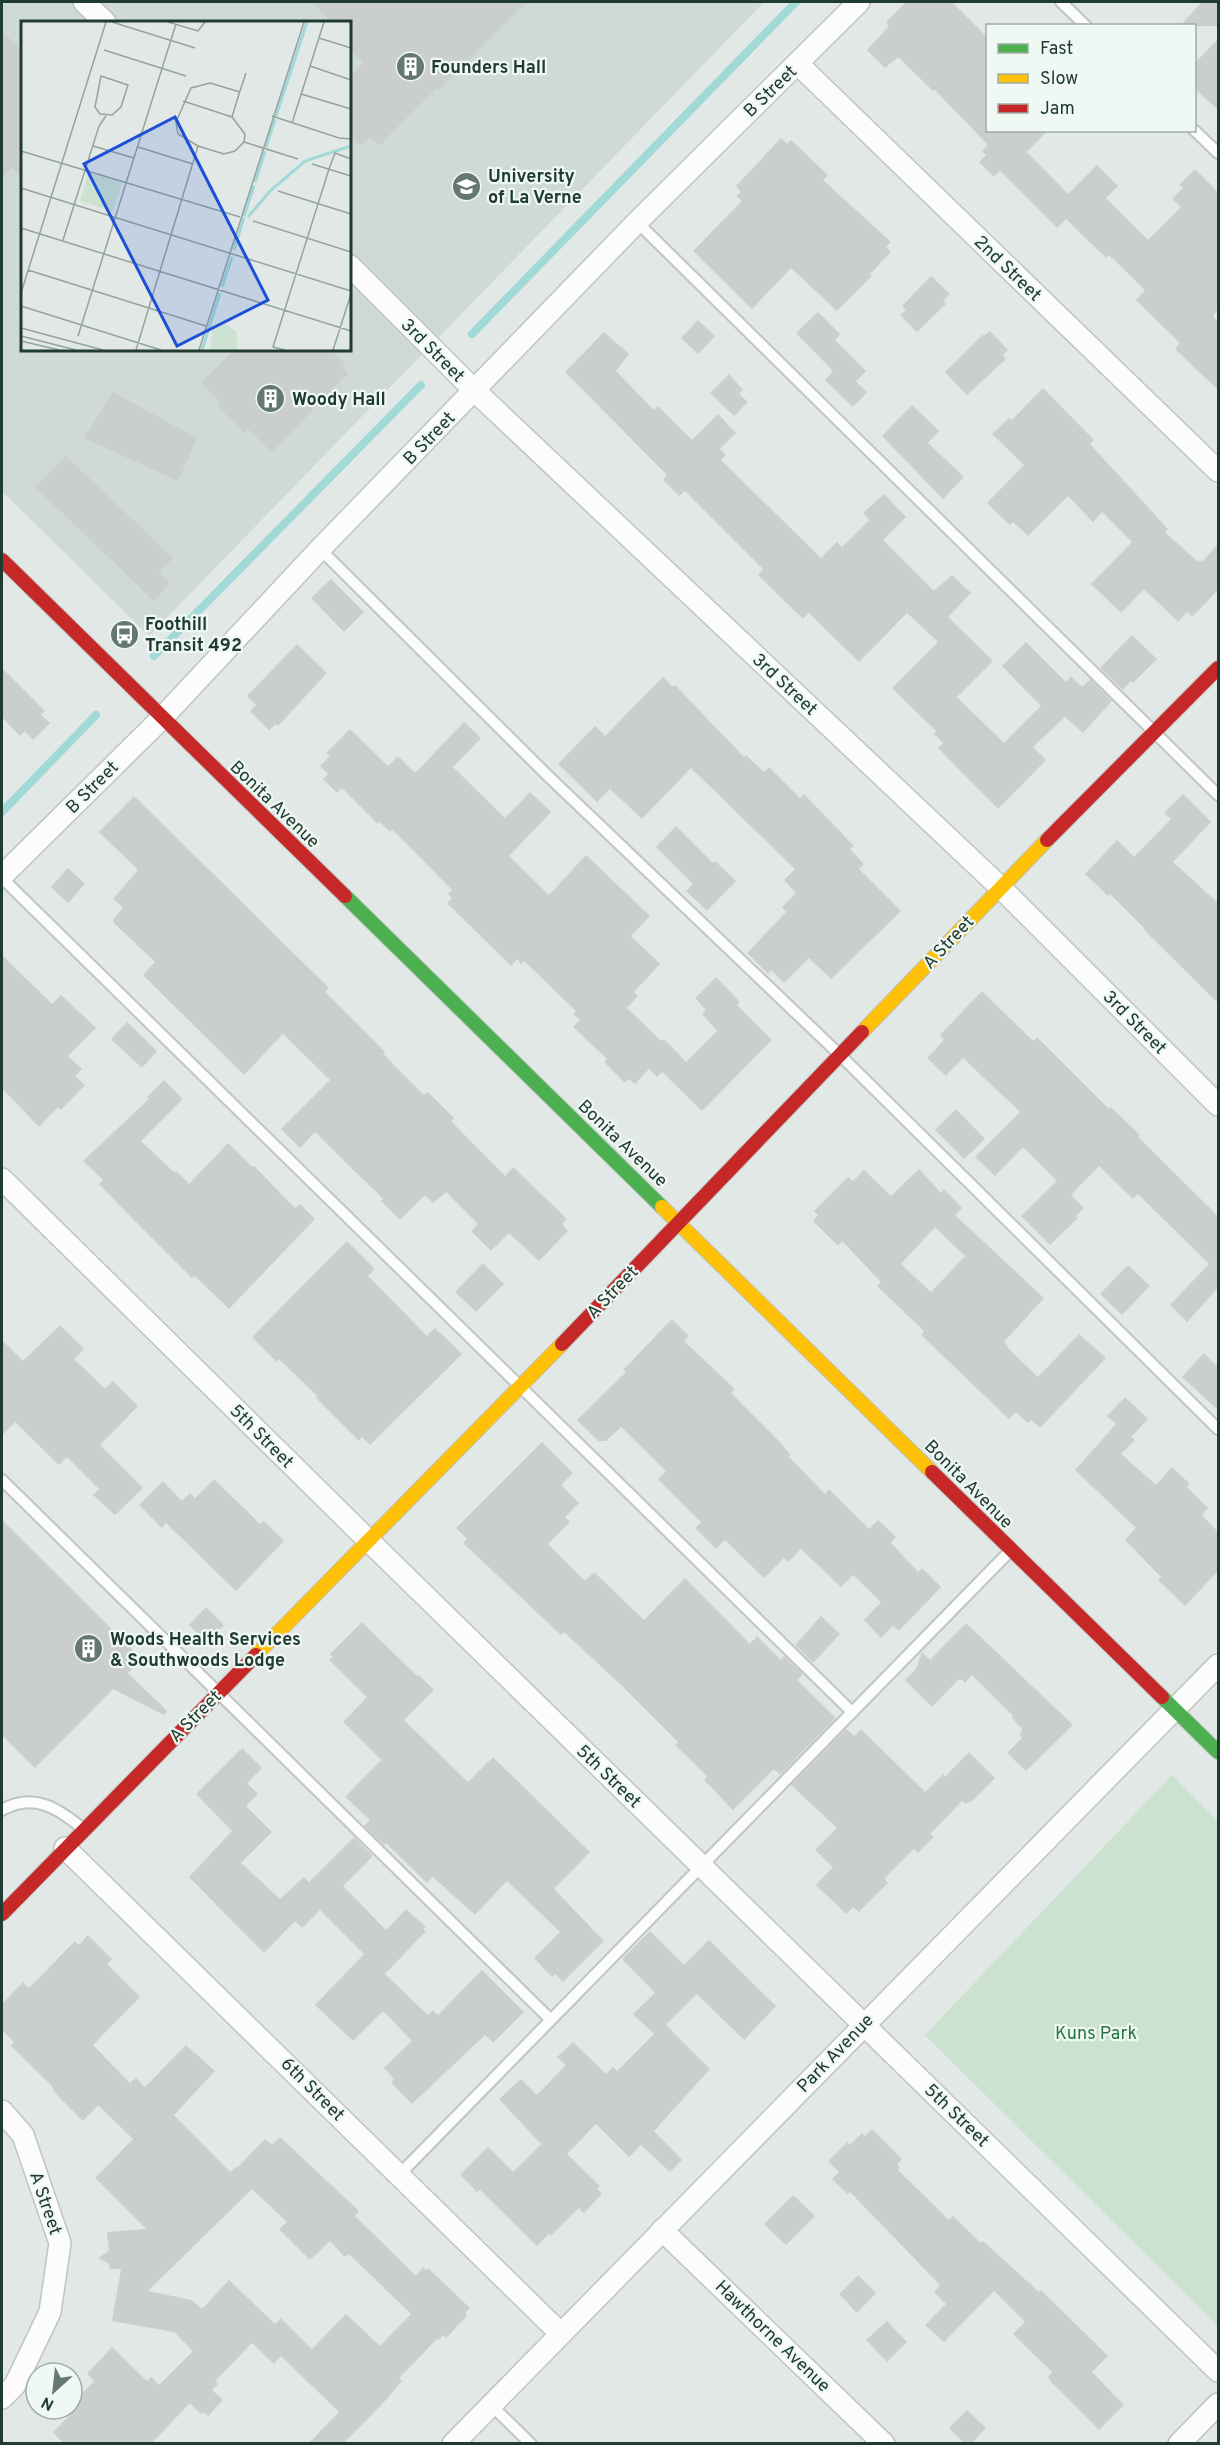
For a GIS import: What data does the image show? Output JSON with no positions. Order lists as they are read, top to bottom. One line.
{"streets":{"street":["B Street","2nd Street","3rd Street","Bonita Avenue","A Street","5th Street","Park Avenue","6th Street","Hawthorne Avenue"]},"crossings":[["B Street","2nd Street"],["B Street","3rd Street"],["B Street","Bonita Avenue"],["3rd Street","A Street"],["Bonita Avenue","A Street"],["Bonita Avenue","Park Avenue"],["A Street","5th Street"],["A Street","6th Street"],["5th Street","Park Avenue"],["Park Avenue","6th Street"],["Park Avenue","Hawthorne Avenue"]],"parks":["Kuns Park"],"places":{"building":["Founders Hall","Woody Hall","Woods Health Services & Southwoods Lodge"],"school or university":["University of La Verne"],"bus stop":["Foothill Transit 492"]},"legend":["Fast","Slow","Jam"],"north":"bottom left"}
